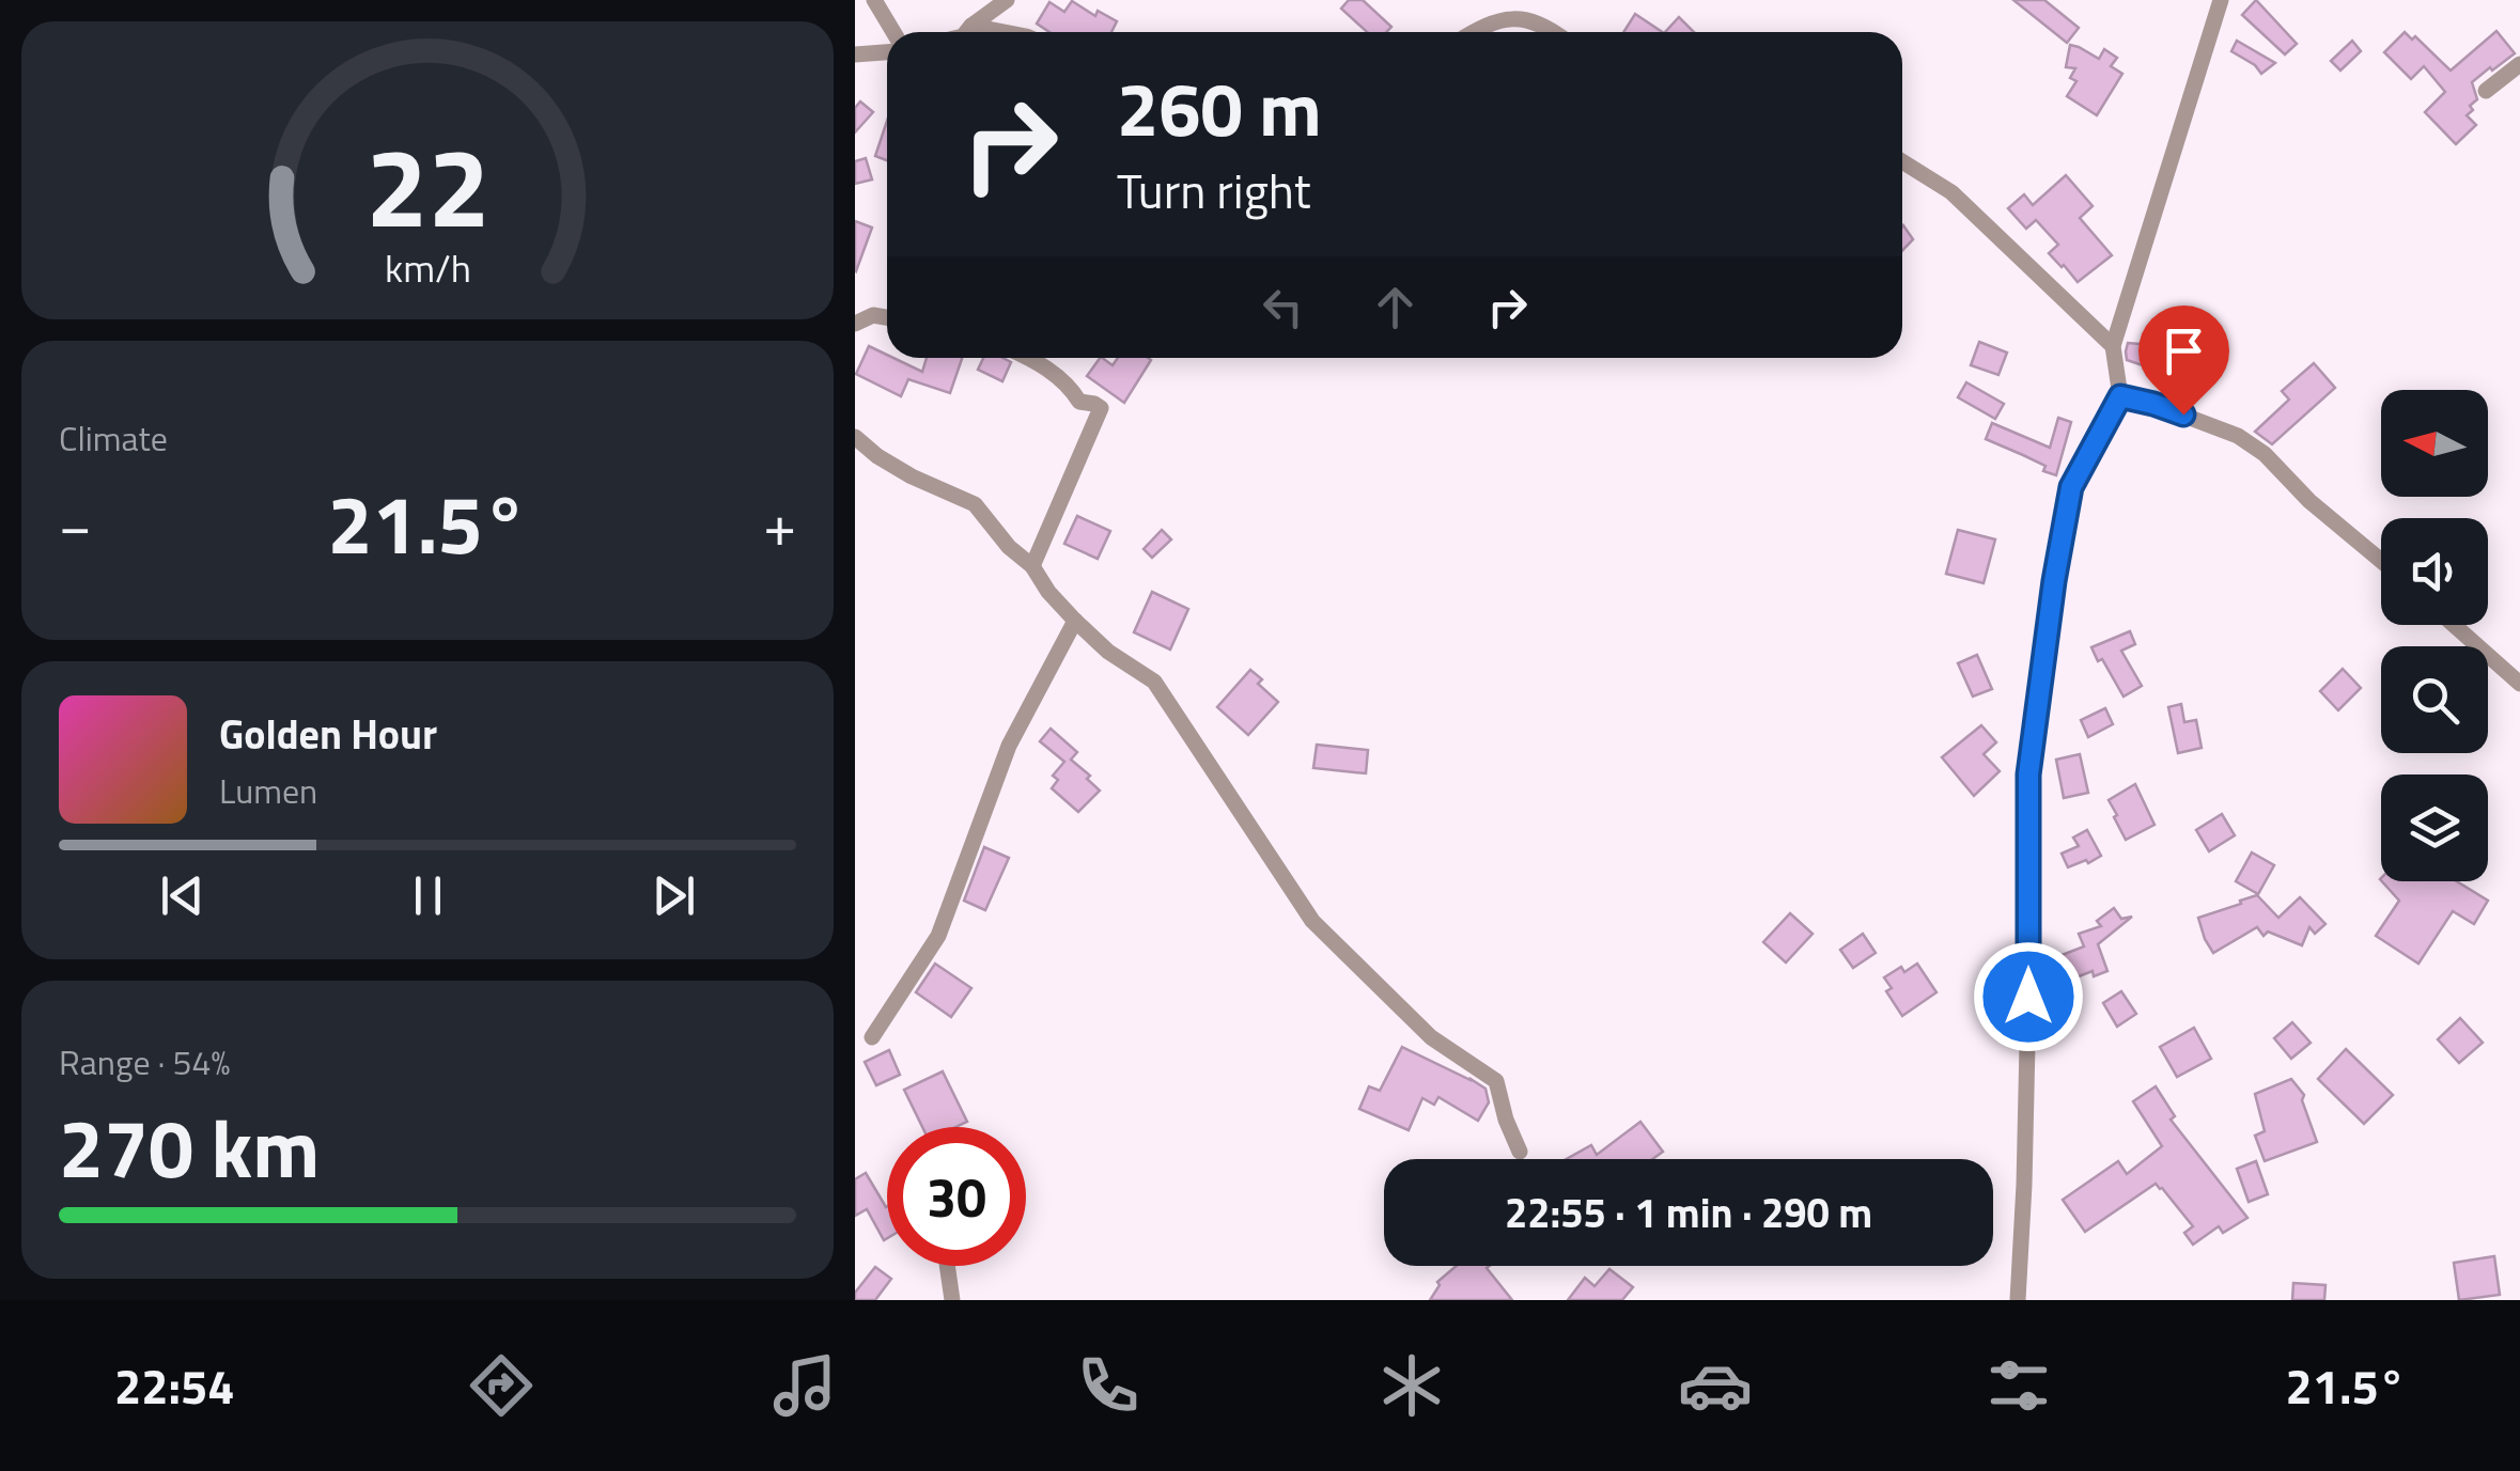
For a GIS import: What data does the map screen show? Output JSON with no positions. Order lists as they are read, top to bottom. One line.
{"north":"left","page":{"turn":["260 m","Turn right"],"tile":["Climate",["Range · 54%","270 km"]],"heat":["−","21.5°","+"],"song":["Golden Hour","Lumen"],"limit":"30","trip":"22:55 · 1 min · 290 m","tabs":["22:54","21.5°"],"gauge":["22","km/h"]}}
